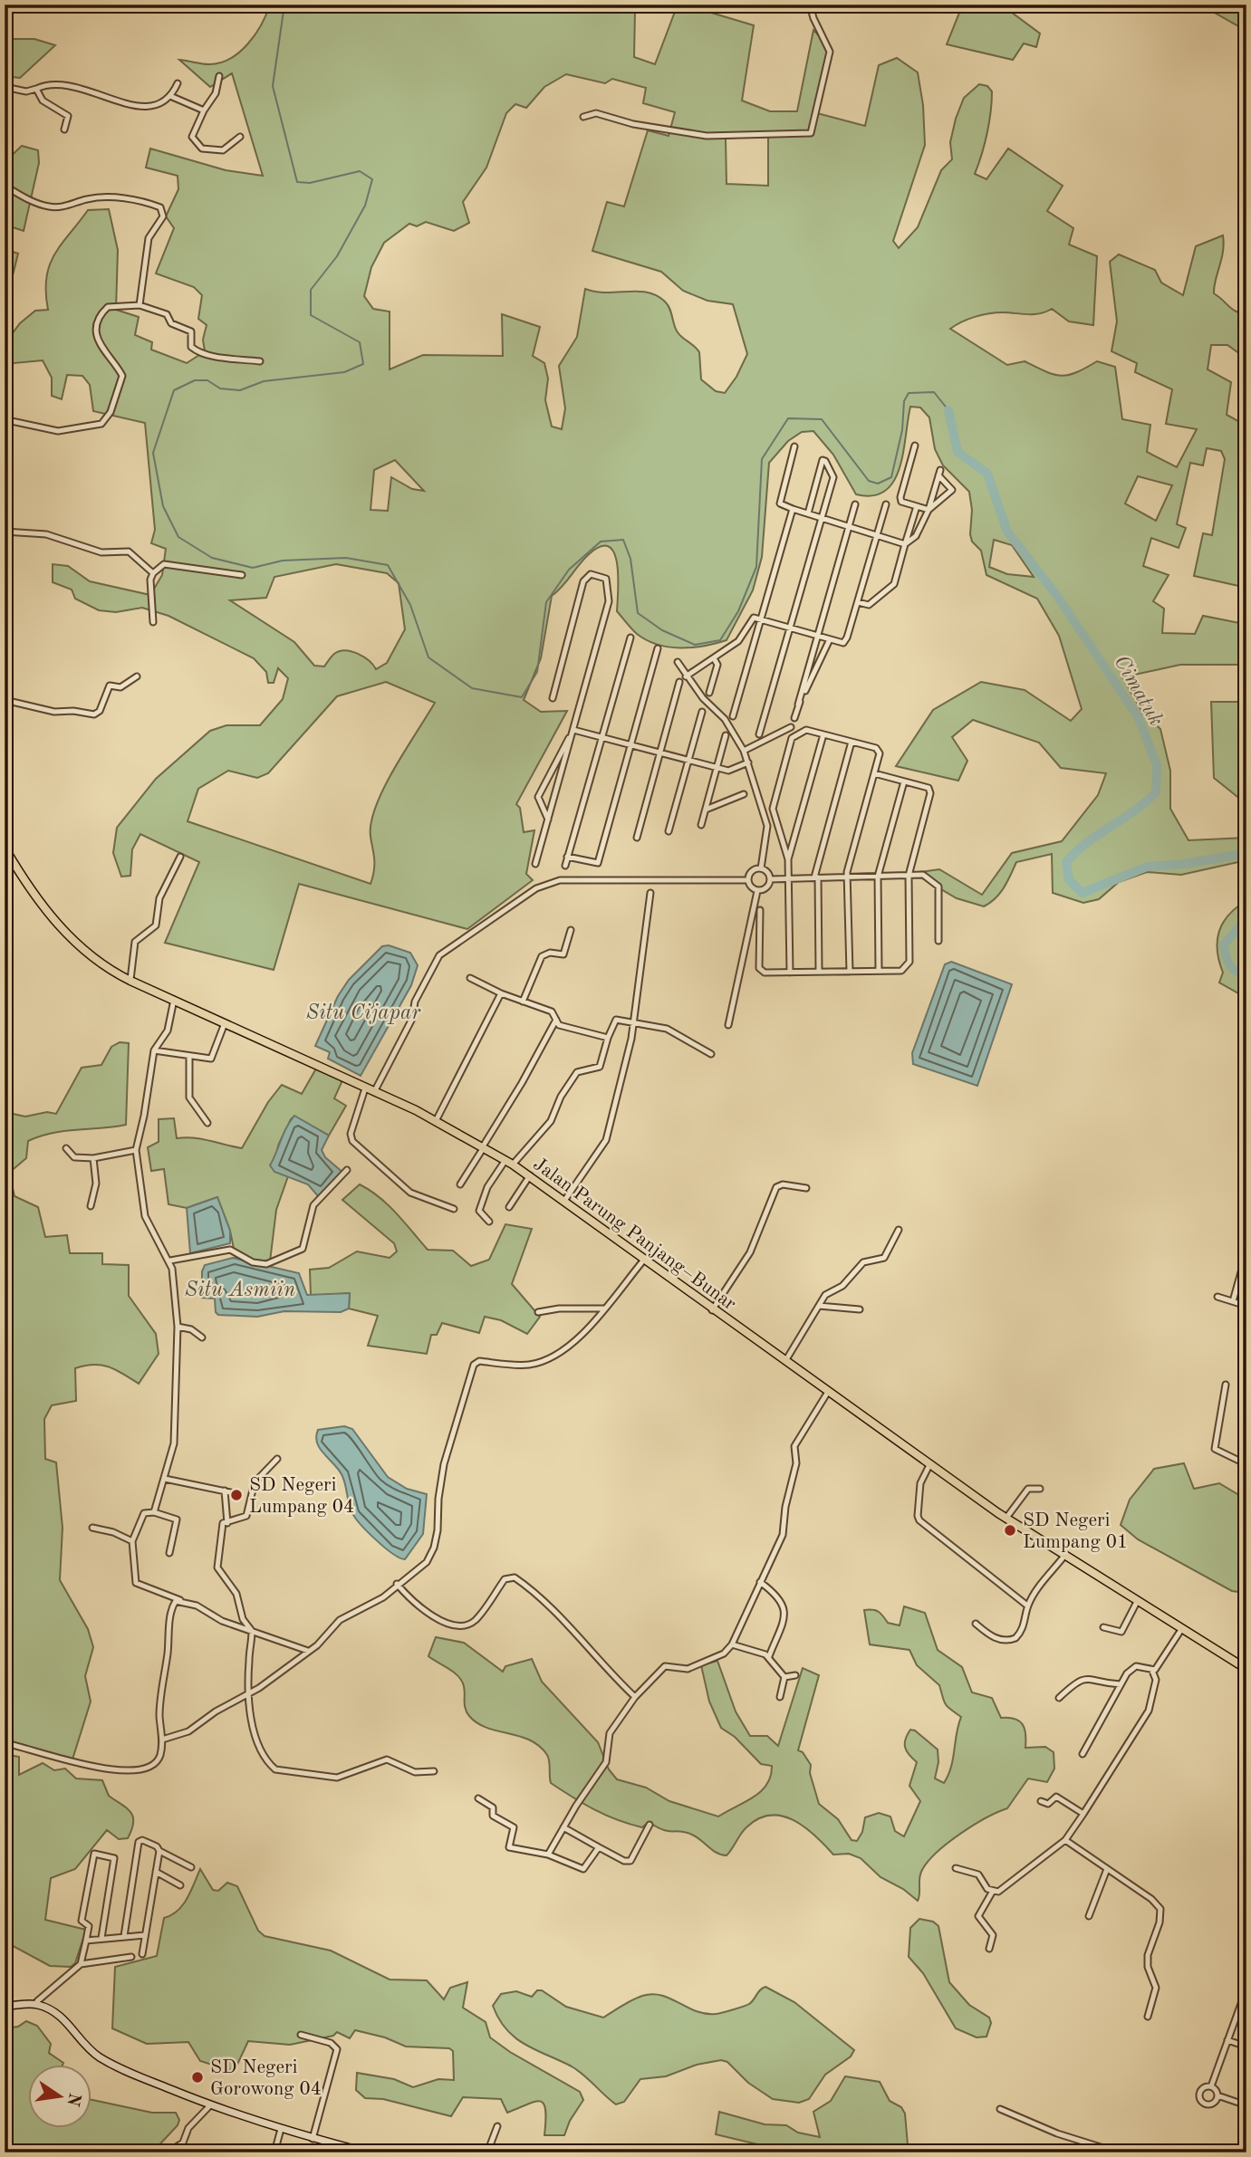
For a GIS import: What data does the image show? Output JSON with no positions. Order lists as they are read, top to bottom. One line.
{"streets":{"main road":["Jalan Parung Panjang–Bunar"]},"water":["Cimatuk","Situ Cijapar","Situ Asmiin"],"places":["SD Negeri Lumpang 04","SD Negeri Lumpang 01","SD Negeri Gorowong 04"],"north":"right"}
